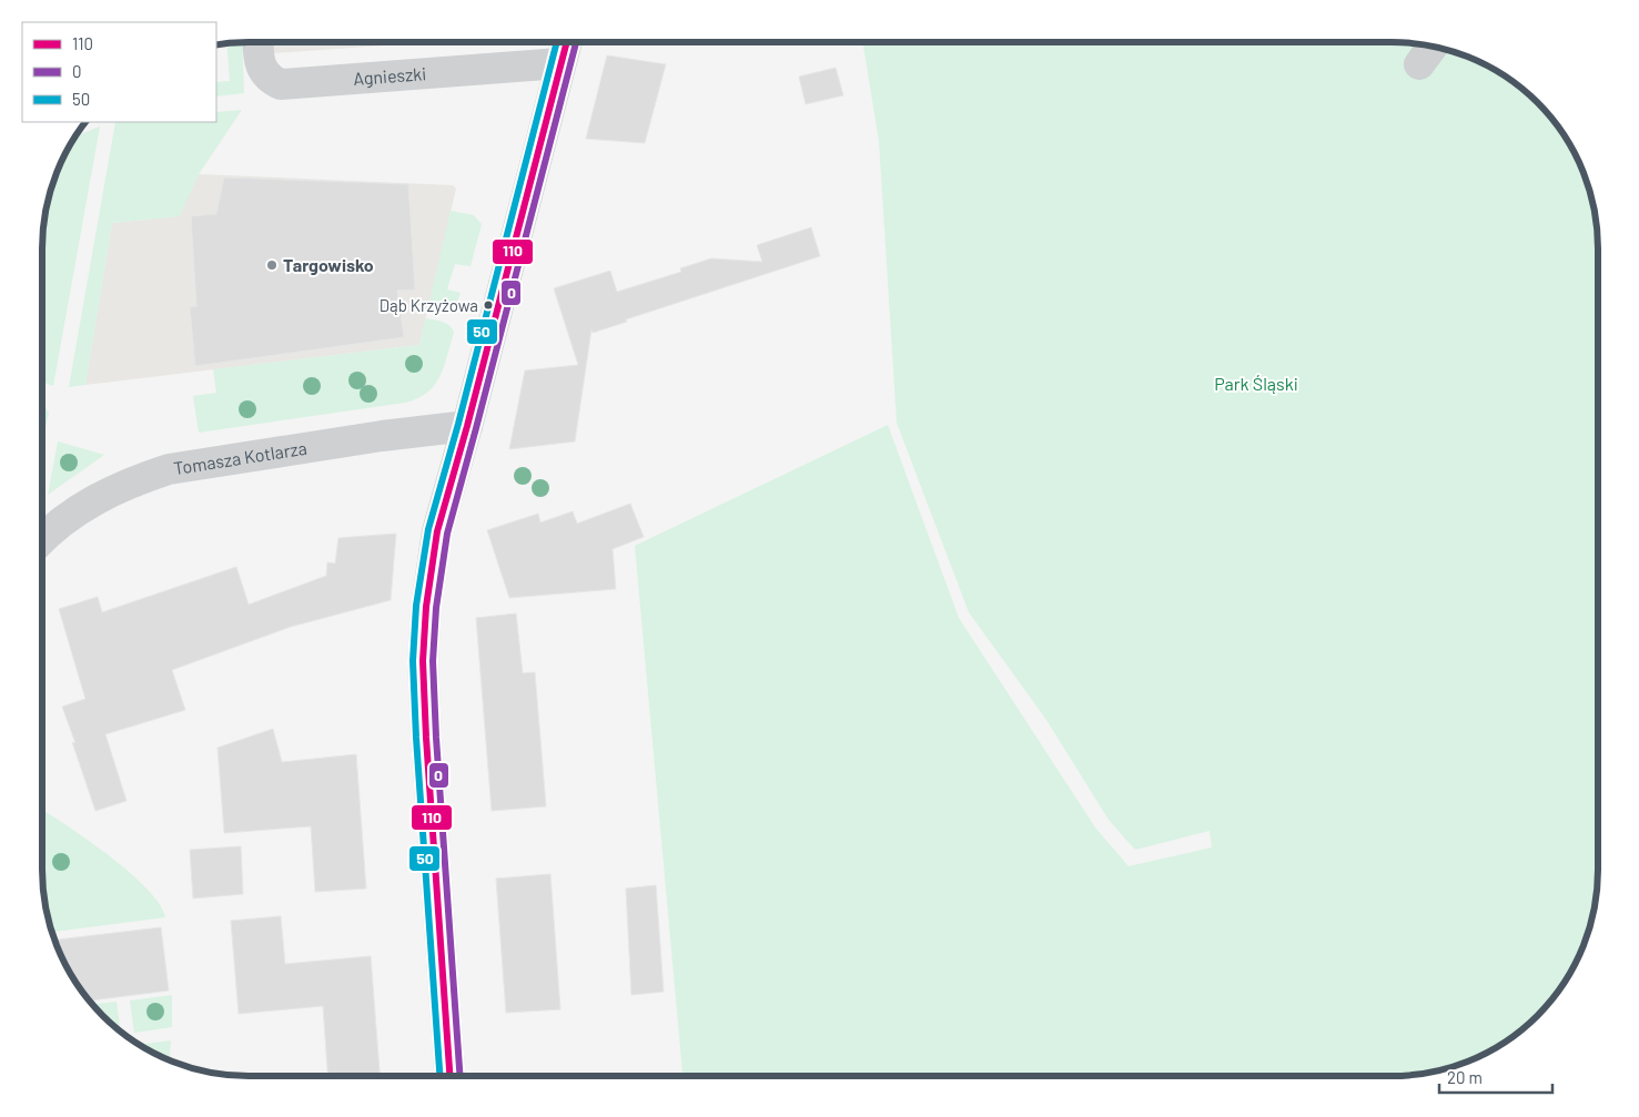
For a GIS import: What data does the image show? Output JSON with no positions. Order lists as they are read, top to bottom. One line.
{"streets":{"street":["Agnieszki","Tomasza Kotlarza"]},"parks":["Park Śląski"],"places":["Targowisko","Dąb Krzyżowa"],"lines":["transit line 110","transit line 0","transit line 50"],"legend":["110","0","50"],"scale_bar":"20 m"}
